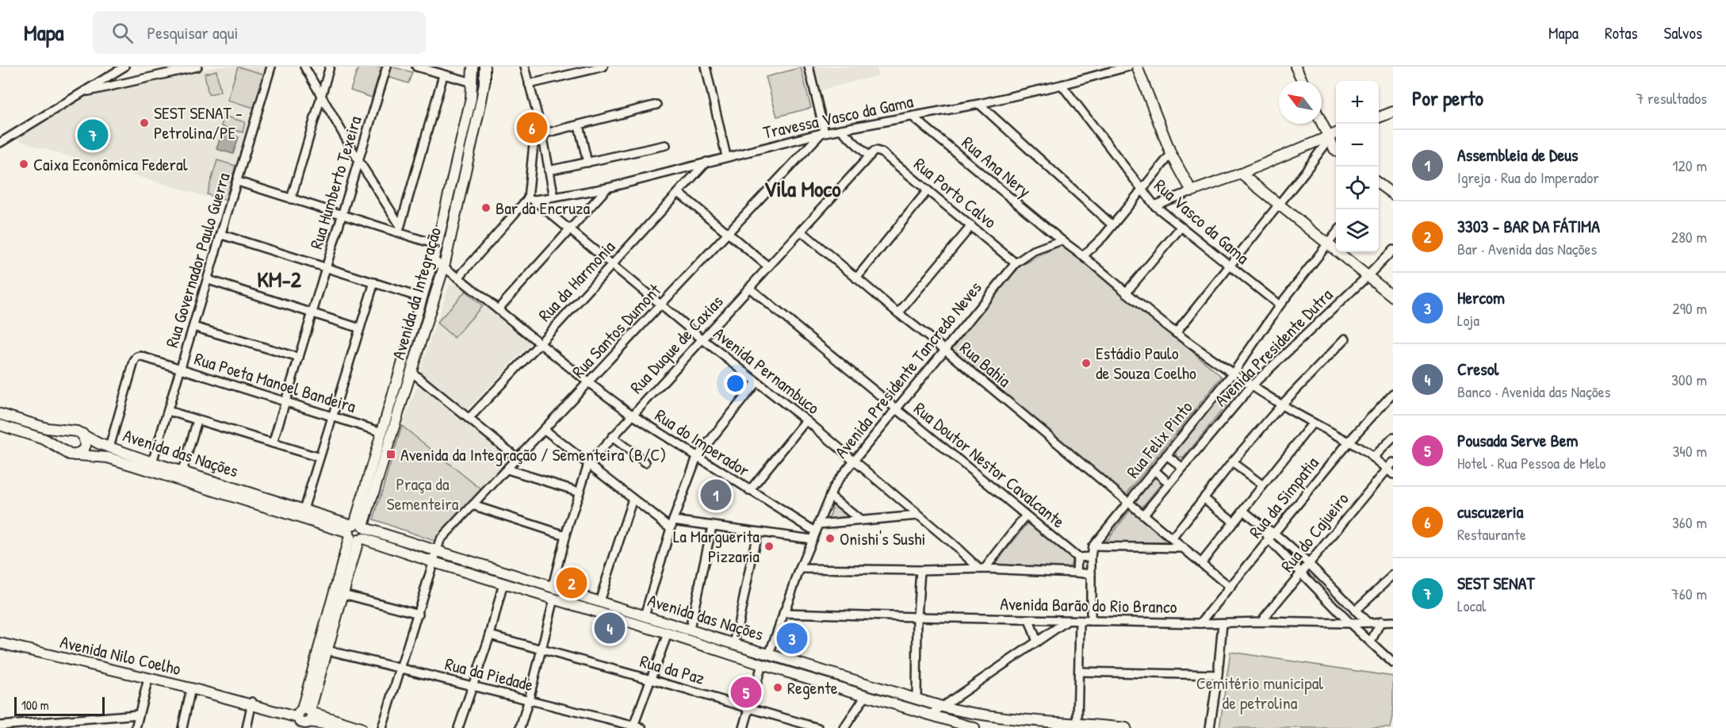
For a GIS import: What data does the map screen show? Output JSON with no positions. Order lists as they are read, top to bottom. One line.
{"streets":{"main road":["Avenida da Integração","Avenida das Nações","Avenida Nilo Coelho"],"street":["Travessa Vasco da Gama","Rua Ana Nery","Rua Humberto Texeira","Rua Porto Calvo","Rua Vasco da Gama","Rua Governador Paulo Guerra","Rua da Harmonia","Rua Santos Dumont","Rua Duque de Caxias","Avenida Presidente Dutra","Rua Bahia","Avenida Presidente Tancredo Neves","Avenida Pernambuco","Rua Poeta Manoel Bandeira","Rua Felix Pinto","Rua do Imperador","Rua Doutor Nestor Cavalcante","Rua da Simpatia","Rua do Cajueiro","Avenida Barão do Rio Branco","Rua da Paz","Rua da Piedade"]},"crossings":[["Travessa Vasco da Gama","Rua Ana Nery"],["Travessa Vasco da Gama","Rua Porto Calvo"],["Travessa Vasco da Gama","Rua Vasco da Gama"],["Travessa Vasco da Gama","Rua da Harmonia"],["Travessa Vasco da Gama","Rua Santos Dumont"],["Travessa Vasco da Gama","Avenida Pernambuco"],["Rua Ana Nery","Avenida Presidente Tancredo Neves"],["Rua Humberto Texeira","Rua Poeta Manoel Bandeira"],["Rua Porto Calvo","Rua Duque de Caxias"],["Rua Porto Calvo","Avenida Presidente Tancredo Neves"],["Rua Vasco da Gama","Rua Felix Pinto"],["Rua Governador Paulo Guerra","Rua Poeta Manoel Bandeira"],["Rua Governador Paulo Guerra","Avenida das Nações"],["Rua da Harmonia","Avenida Pernambuco"],["Rua da Harmonia","Rua do Imperador"],["Avenida da Integração","Rua Poeta Manoel Bandeira"],["Avenida da Integração","Rua do Imperador"],["Avenida da Integração","Avenida das Nações"],["Avenida da Integração","Avenida Nilo Coelho"],["Avenida da Integração","Rua da Piedade"],["Rua Santos Dumont","Avenida Pernambuco"],["Rua Santos Dumont","Rua do Imperador"],["Rua Santos Dumont","Avenida das Nações"],["Rua Santos Dumont","Rua da Piedade"],["Rua Duque de Caxias","Rua Bahia"],["Rua Duque de Caxias","Avenida Pernambuco"],["Rua Duque de Caxias","Rua do Imperador"],["Rua Duque de Caxias","Avenida das Nações"],["Rua Duque de Caxias","Rua Doutor Nestor Cavalcante"],["Avenida Presidente Dutra","Rua Bahia"],["Rua Bahia","Avenida Presidente Tancredo Neves"],["Rua Bahia","Rua Felix Pinto"],["Rua Bahia","Rua da Simpatia"],["Avenida Presidente Tancredo Neves","Avenida Pernambuco"],["Avenida Presidente Tancredo Neves","Rua do Imperador"],["Avenida Presidente Tancredo Neves","Avenida das Nações"],["Avenida Presidente Tancredo Neves","Rua Doutor Nestor Cavalcante"],["Avenida Presidente Tancredo Neves","Avenida Barão do Rio Branco"],["Rua Poeta Manoel Bandeira","Avenida das Nações"],["Rua Felix Pinto","Avenida Barão do Rio Branco"],["Rua da Simpatia","Avenida Barão do Rio Branco"],["Rua do Cajueiro","Avenida Barão do Rio Branco"]],"districts":["Vila Moco","KM-2"],"parks":["Praça da Sementeira","Cemitério municipal de petrolina"],"places":{"other":["SEST SENAT - Petrolina/PE","Caixa Econômica Federal","Bar da Encruza","Estádio Paulo de Souza Coelho","Onishi's Sushi","La Marguerita Pizzaria","Regente"],"transit":["Avenida da Integração / Sementeira (B/C)"]},"scale_bar":"100 m","north":"top left","page":{"header":"Mapa","search":"Pesquisar aqui","nav":["Mapa","Rotas","Salvos"],"heading":["Por perto","7 resultados"],"map_buttons":["+","−"],"pins":["6","7","1","2","4","3","5"],"list":[{"mark":"1","name":"Assembleia de Deus","note":"Igreja · Rua do Imperador","value":"120 m"},{"mark":"2","name":"3303 - BAR DA FÁTIMA","note":"Bar · Avenida das Nações","value":"280 m"},{"mark":"3","name":"Hercom","note":"Loja","value":"290 m"},{"mark":"4","name":"Cresol","note":"Banco · Avenida das Nações","value":"300 m"},{"mark":"5","name":"Pousada Serve Bem","note":"Hotel · Rua Pessoa de Melo","value":"340 m"},{"mark":"6","name":"cuscuzeria","note":"Restaurante","value":"360 m"},{"mark":"7","name":"SEST SENAT","note":"Local","value":"760 m"}],"scale":"100 m"}}
